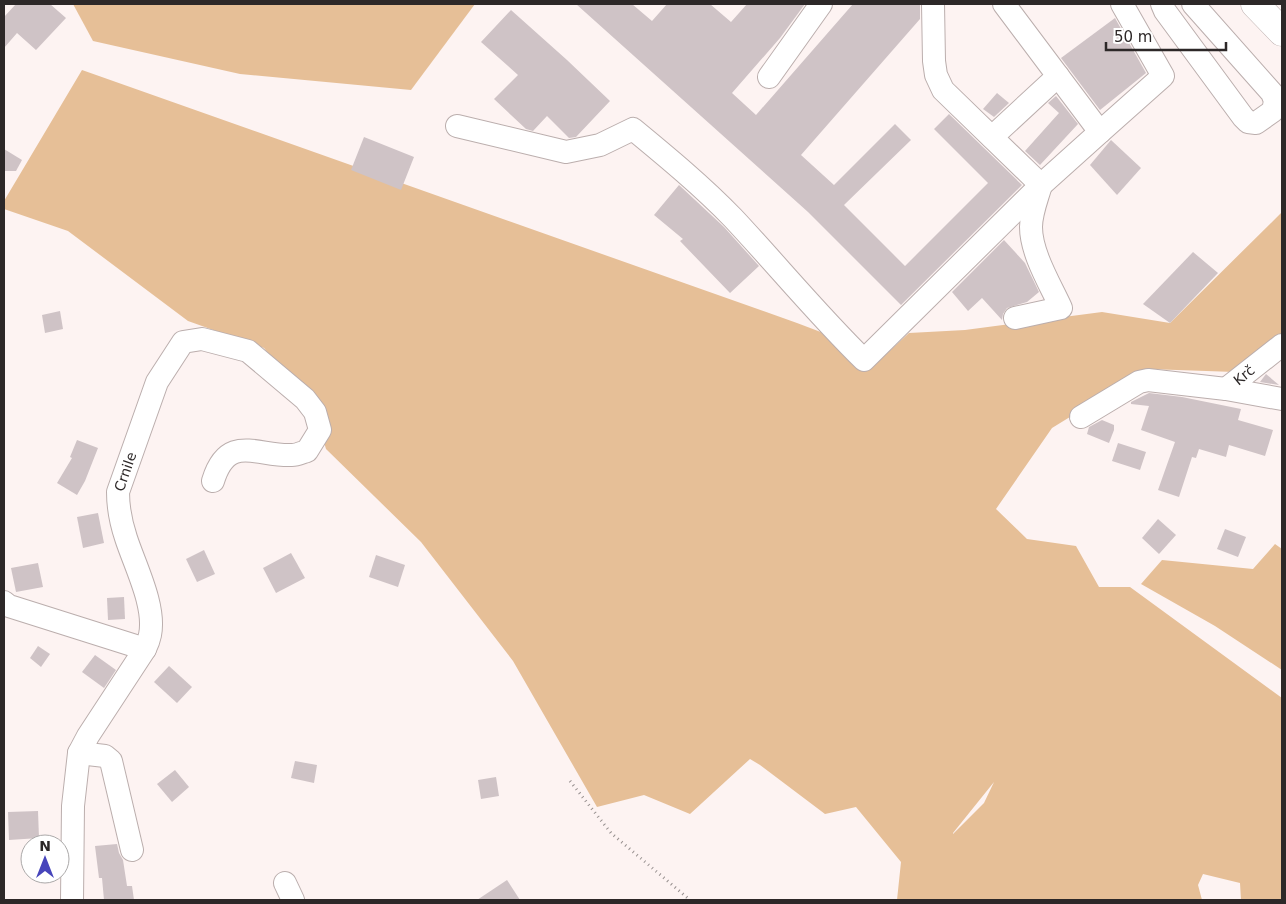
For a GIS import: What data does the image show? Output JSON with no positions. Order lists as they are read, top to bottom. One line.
{"streets":{"street":["Krč","Crnile"]},"scale_bar":"50 m","north":"top"}
